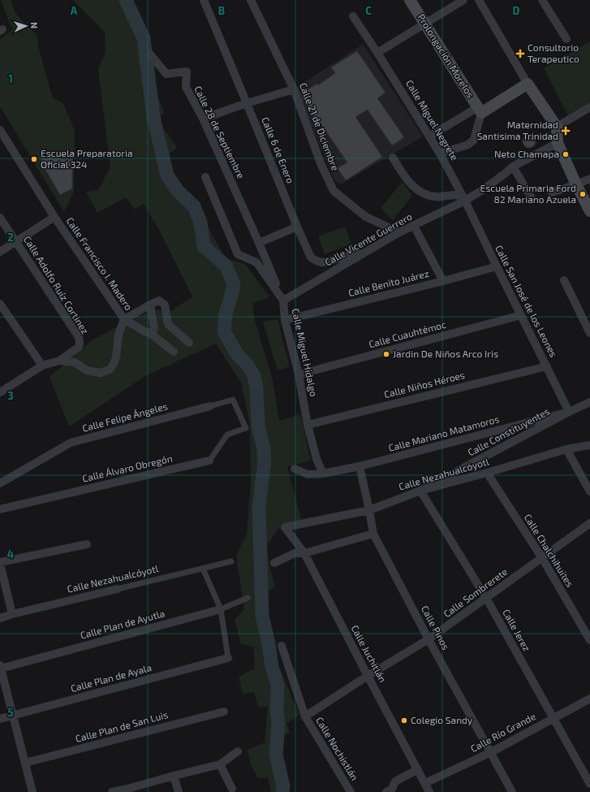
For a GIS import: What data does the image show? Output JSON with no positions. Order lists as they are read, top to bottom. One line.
{"streets":{"main road":["Prolongación Morelos"],"street":["Calle Miguel Negrete","Calle 21 de Diciembre","Calle 28 de Septiembre","Calle 6 de Enero","Calle Vicente Guerrero","Calle Francisco I. Madero","Calle Benito Juárez","Calle Adolfo Ruíz Cortinez","Calle San José de los Leones","Calle Cuauhtémoc","Calle Miguel Hidalgo","Calle Niños Héroes","Calle Felipe Ángeles","Calle Constituyentes","Calle Mariano Matamoros","Calle Álvaro Obregón","Calle Nezahualcóyotl","Calle Chalchihuites","Calle Sombrerete","Calle Plan de Ayutla","Calle Pinos","Calle Jerez","Calle Juchitlán","Calle Plan de Ayala","Calle Plan de San Luis","Calle Río Grande","Calle Nochistlán"]},"crossings":[["Calle Miguel Negrete","Calle Vicente Guerrero"],["Calle Miguel Negrete","Calle San José de los Leones"],["Calle 21 de Diciembre","Calle Vicente Guerrero"],["Calle 28 de Septiembre","Calle Vicente Guerrero"],["Calle 28 de Septiembre","Calle Miguel Hidalgo"],["Calle 6 de Enero","Calle Vicente Guerrero"],["Calle Vicente Guerrero","Calle San José de los Leones"],["Calle Vicente Guerrero","Calle Miguel Hidalgo"],["Calle Francisco I. Madero","Calle Adolfo Ruíz Cortinez"],["Calle Benito Juárez","Calle San José de los Leones"],["Calle Benito Juárez","Calle Miguel Hidalgo"],["Calle San José de los Leones","Calle Cuauhtémoc"],["Calle San José de los Leones","Calle Niños Héroes"],["Calle San José de los Leones","Calle Constituyentes"],["Calle San José de los Leones","Calle Mariano Matamoros"],["Calle Cuauhtémoc","Calle Miguel Hidalgo"],["Calle Miguel Hidalgo","Calle Niños Héroes"],["Calle Miguel Hidalgo","Calle Mariano Matamoros"],["Calle Felipe Ángeles","Calle Álvaro Obregón"],["Calle Constituyentes","Calle Mariano Matamoros"],["Calle Constituyentes","Calle Nezahualcóyotl"],["Calle Constituyentes","Calle Jerez"],["Calle Mariano Matamoros","Calle Pinos"],["Calle Nezahualcóyotl","Calle Chalchihuites"],["Calle Nezahualcóyotl","Calle Pinos"],["Calle Nezahualcóyotl","Calle Jerez"],["Calle Nezahualcóyotl","Calle Juchitlán"],["Calle Chalchihuites","Calle Sombrerete"],["Calle Sombrerete","Calle Pinos"],["Calle Sombrerete","Calle Jerez"],["Calle Sombrerete","Calle Juchitlán"],["Calle Sombrerete","Calle Nochistlán"],["Calle Pinos","Calle Río Grande"],["Calle Jerez","Calle Río Grande"],["Calle Juchitlán","Calle Río Grande"]],"places":{"health":["Consultorio Terapeutico","Maternidad Santisima Trinidad"],"other":["Neto Chamapa","Escuela Preparatoria Oficial 324","Escuela Primaria Ford 82 Mariano Azuela","Jardin De Niños Arco Iris","Colegio Sandy"]},"north":"right","grid":{"columns":["A","B","C","D"],"rows":["1","2","3","4","5"]}}
